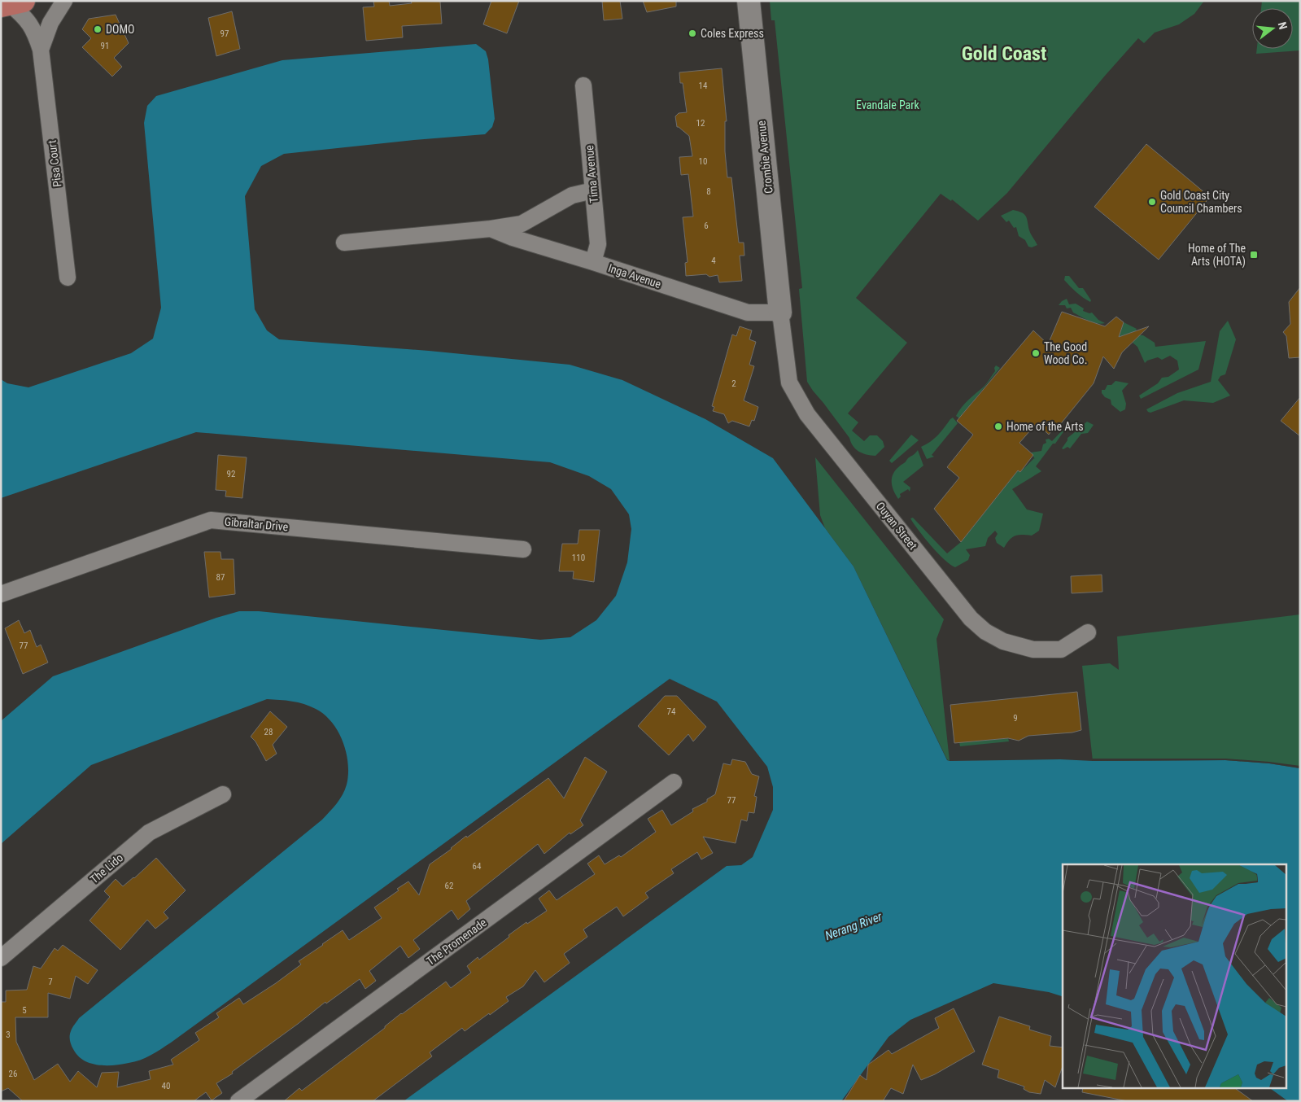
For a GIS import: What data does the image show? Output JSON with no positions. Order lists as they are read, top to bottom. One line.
{"streets":{"street":["Crombie Avenue","Pisa Court","Tima Avenue","Inga Avenue","Gibraltar Drive","Ouyan Street","The Lido","The Promenade"]},"crossings":[["Crombie Avenue","Inga Avenue"],["Crombie Avenue","Ouyan Street"],["Tima Avenue","Inga Avenue"],["Inga Avenue","Ouyan Street"]],"districts":["Gold Coast"],"water":["Nerang River"],"parks":["Evandale Park"],"places":{"other":["DOMO","Coles Express","Gold Coast City Council Chambers","The Good Wood Co.","Home of the Arts"],"transit":["Home of The Arts (HOTA)"]},"house_numbers":["97","91","14","12","10","8","6","4","2","92","110","87","77","74","9","28","77","64","62","7","5","3","26","40"],"north":"right"}
